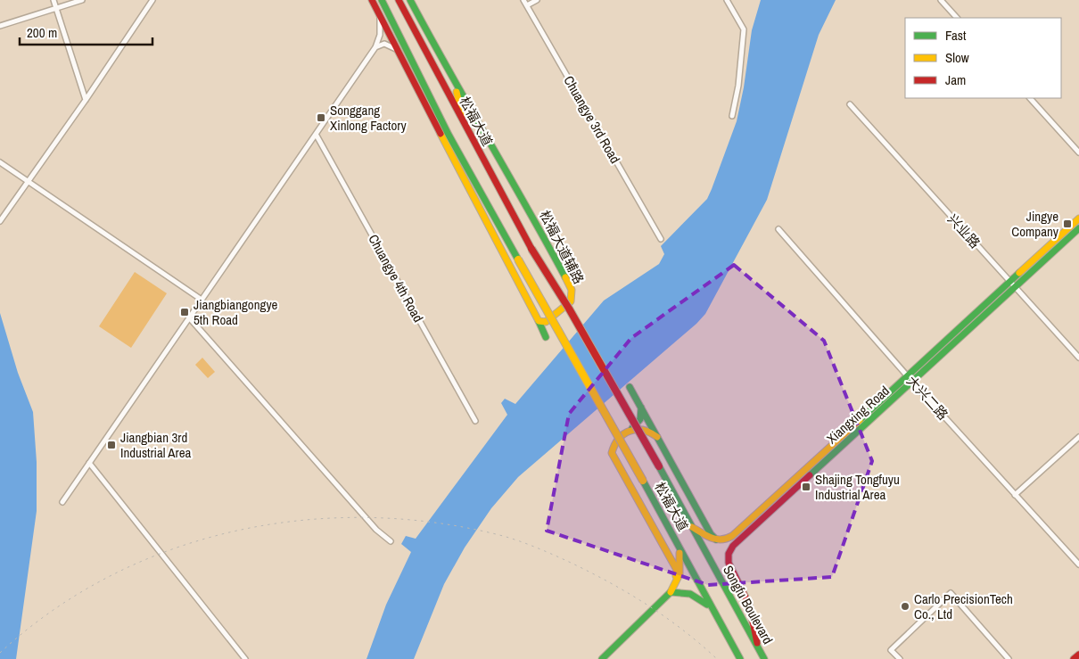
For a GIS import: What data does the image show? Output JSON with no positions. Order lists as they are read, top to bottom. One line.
{"streets":{"main road":["松福大道","松福大道辅路","Xiangxing Road","Songfu Boulevard"],"street":["Chuangye 3rd Road","兴业路","Chuangye 4th Road","大兴二路"]},"crossings":[["松福大道","Songfu Boulevard"],["兴业路","Xiangxing Road"],["大兴二路","Xiangxing Road"],["Xiangxing Road","Songfu Boulevard"]],"places":{"transit":["Songgang Xinlong Factory","Jingye Company","Jiangbiangongye 5th Road","Jiangbian 3rd Industrial Area","Shajing Tongfuyu Industrial Area"],"other":["Carlo PrecisionTech Co., Ltd"]},"legend":["Fast","Slow","Jam"],"scale_bar":"200 m"}
